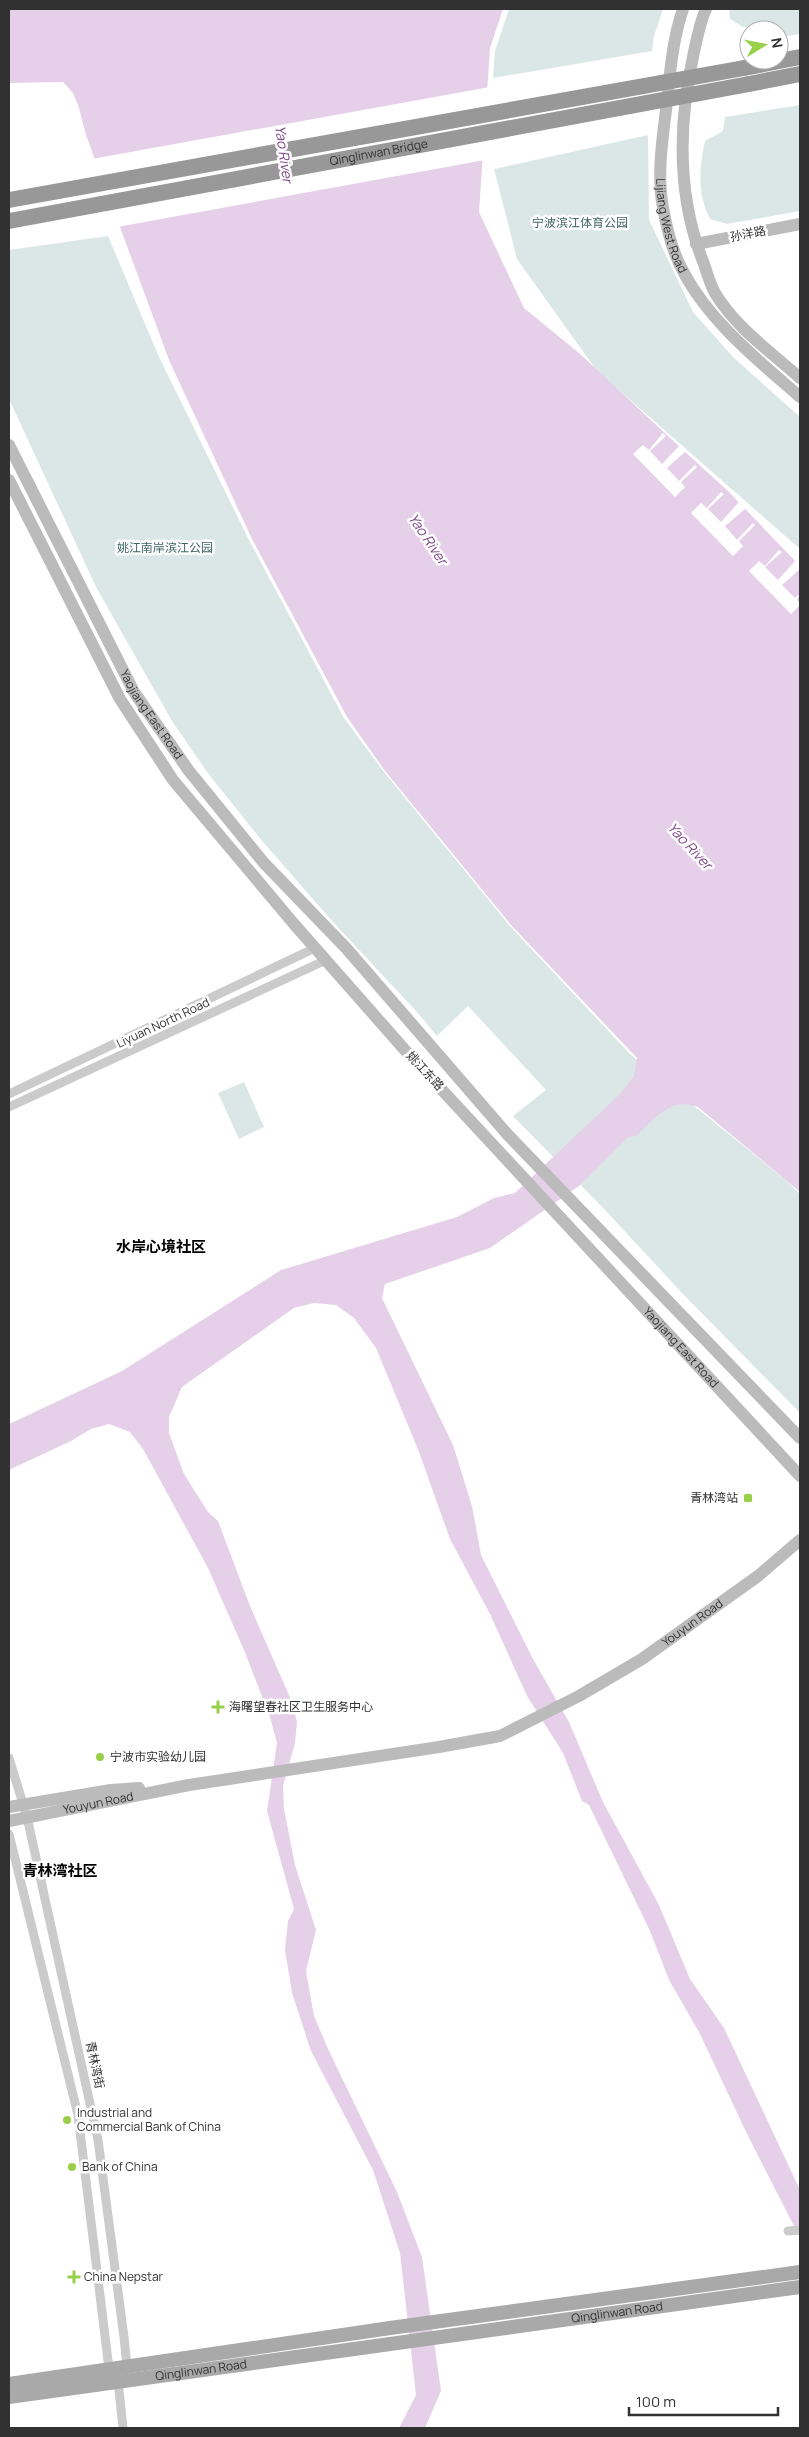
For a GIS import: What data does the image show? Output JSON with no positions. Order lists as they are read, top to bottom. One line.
{"streets":{"highway":["Qinglinwan Bridge"],"main road":["Lijiang West Road","孙洋路","Yaojiang East Road","姚江东路","Youyun Road","Qinglinwan Road"],"street":["Liyuan North Road","青林湾街"]},"crossings":[["Lijiang West Road","孙洋路"],["Yaojiang East Road","Liyuan North Road"],["Yaojiang East Road","姚江东路"],["Liyuan North Road","姚江东路"],["Youyun Road","青林湾街"],["青林湾街","Qinglinwan Road"]],"districts":["水岸心境社区","青林湾社区"],"water":["Yao River"],"parks":["宁波滨江体育公园","姚江南岸滨江公园"],"places":{"transit":["青林湾站"],"health":["海曙望春社区卫生服务中心","China Nepstar"],"other":["宁波市实验幼儿园","Industrial and Commercial Bank of China","Bank of China"]},"scale_bar":"100 m","north":"right"}
